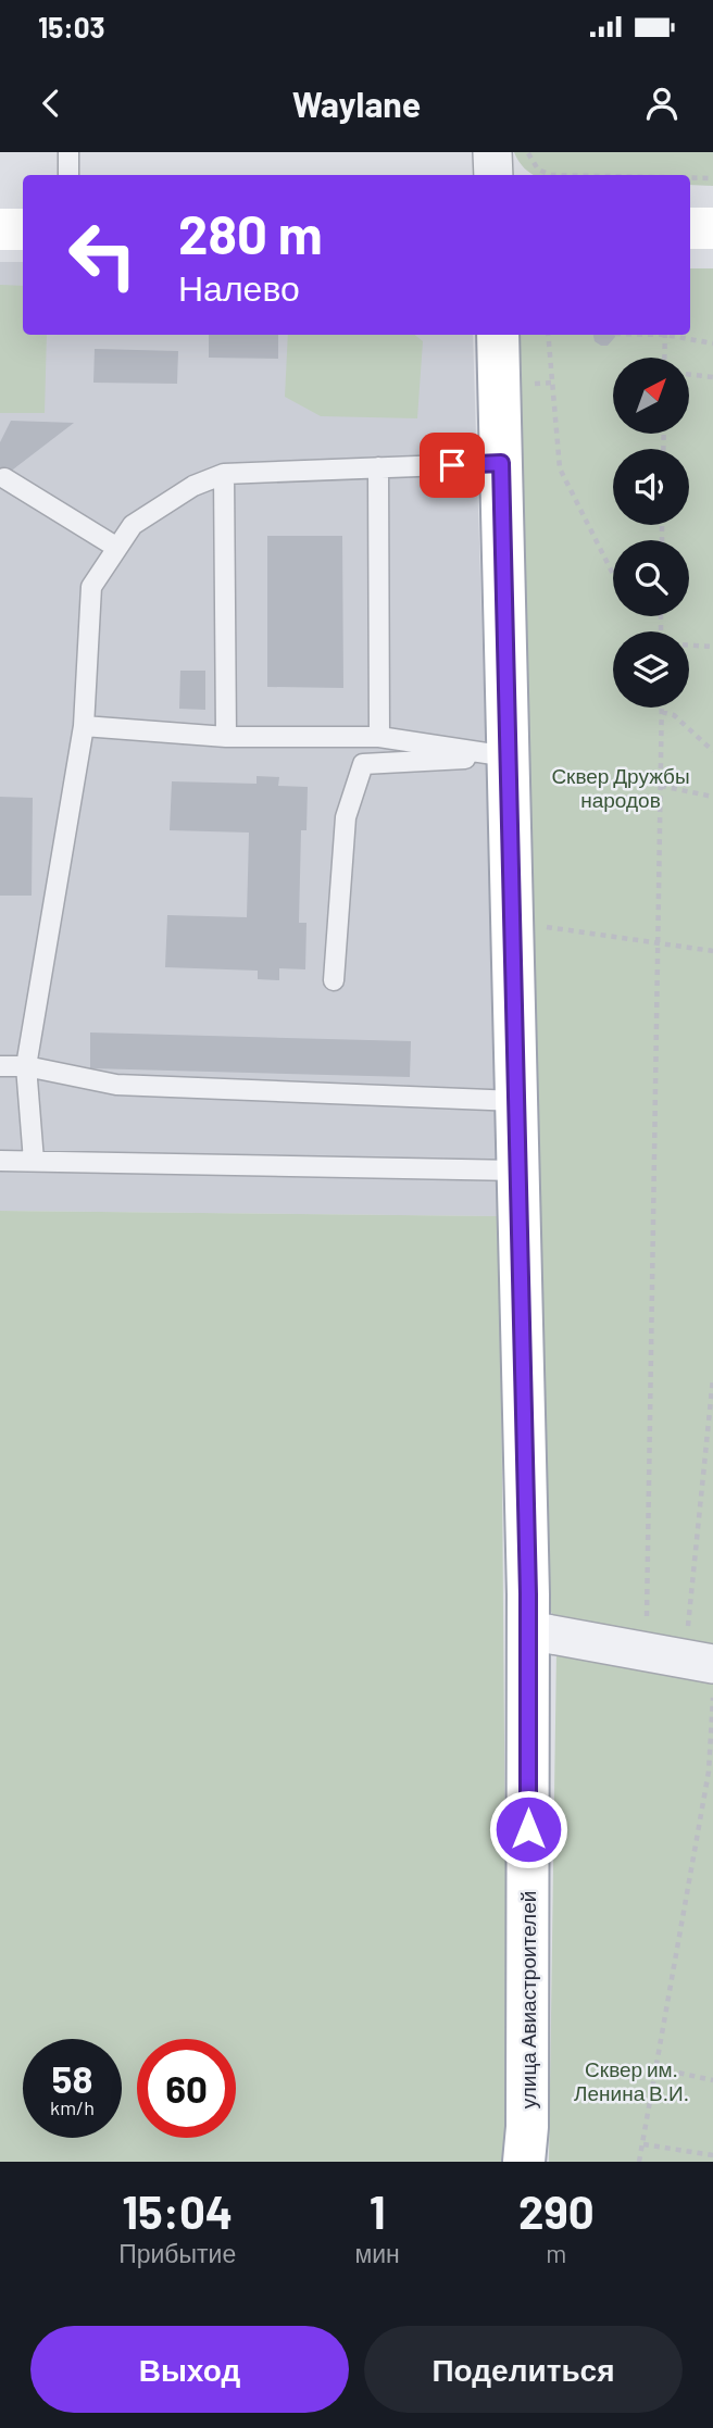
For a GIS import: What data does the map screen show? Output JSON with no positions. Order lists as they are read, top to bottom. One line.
{"streets":{"main road":["улица Авиастроителей"]},"parks":["Сквер Дружбы народов","Сквер им. Ленина В.И."],"north":"top right","page":{"status":"15:03","header":"Waylane","turn":["280 m","Налево"],"speed":"58 km/h","limit":"60","eta":["15:04","Прибытие","1","мин","290","m"],"buttons":["Выход","Поделиться"]}}
